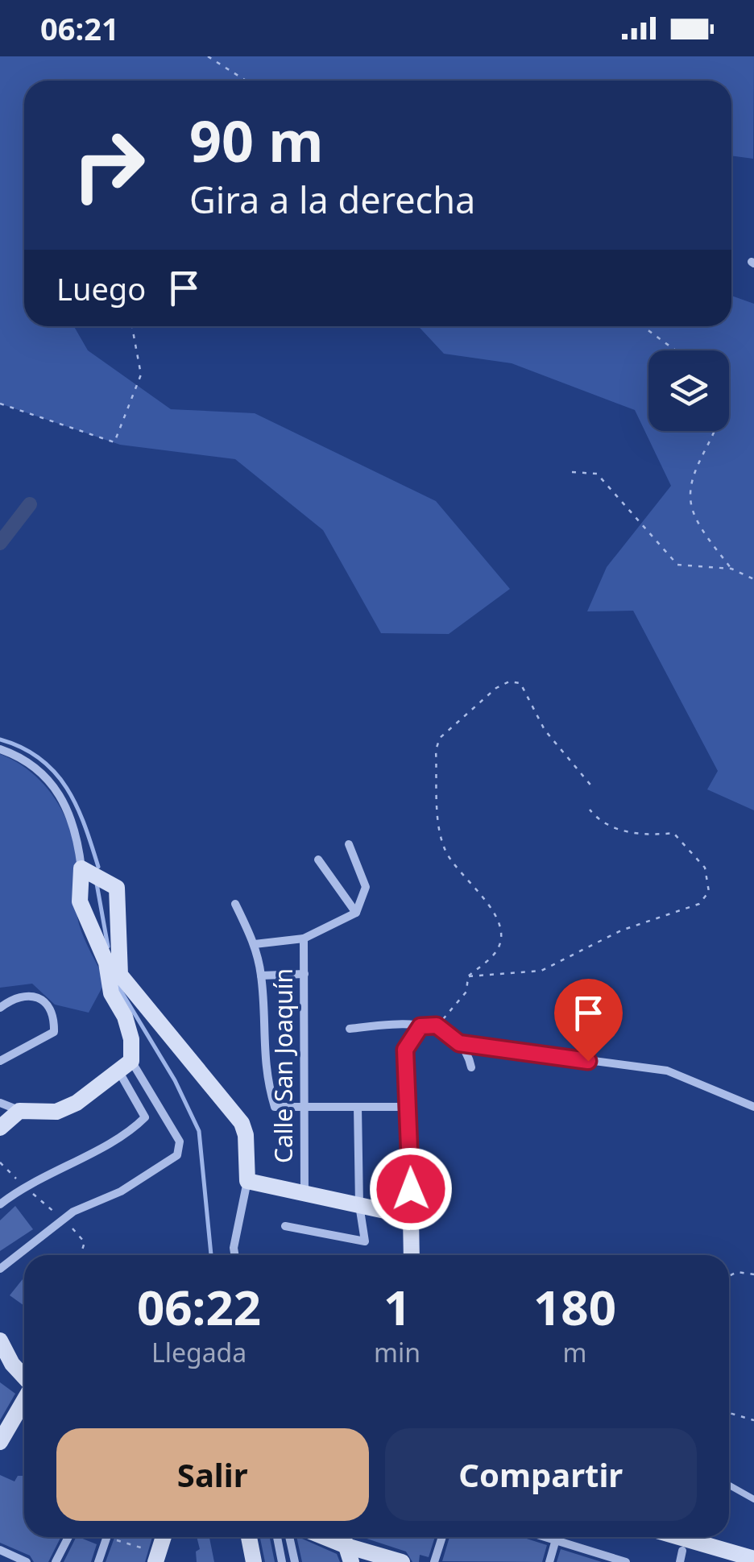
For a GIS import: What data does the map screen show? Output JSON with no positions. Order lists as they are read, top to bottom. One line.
{"streets":{"street":["Calle San Joaquín"]},"page":{"status":"06:21","turn":["90 m","Gira a la derecha"],"then":"Luego","eta":["06:22","Llegada","1","min","180","m"],"buttons":["Salir","Compartir"]}}
